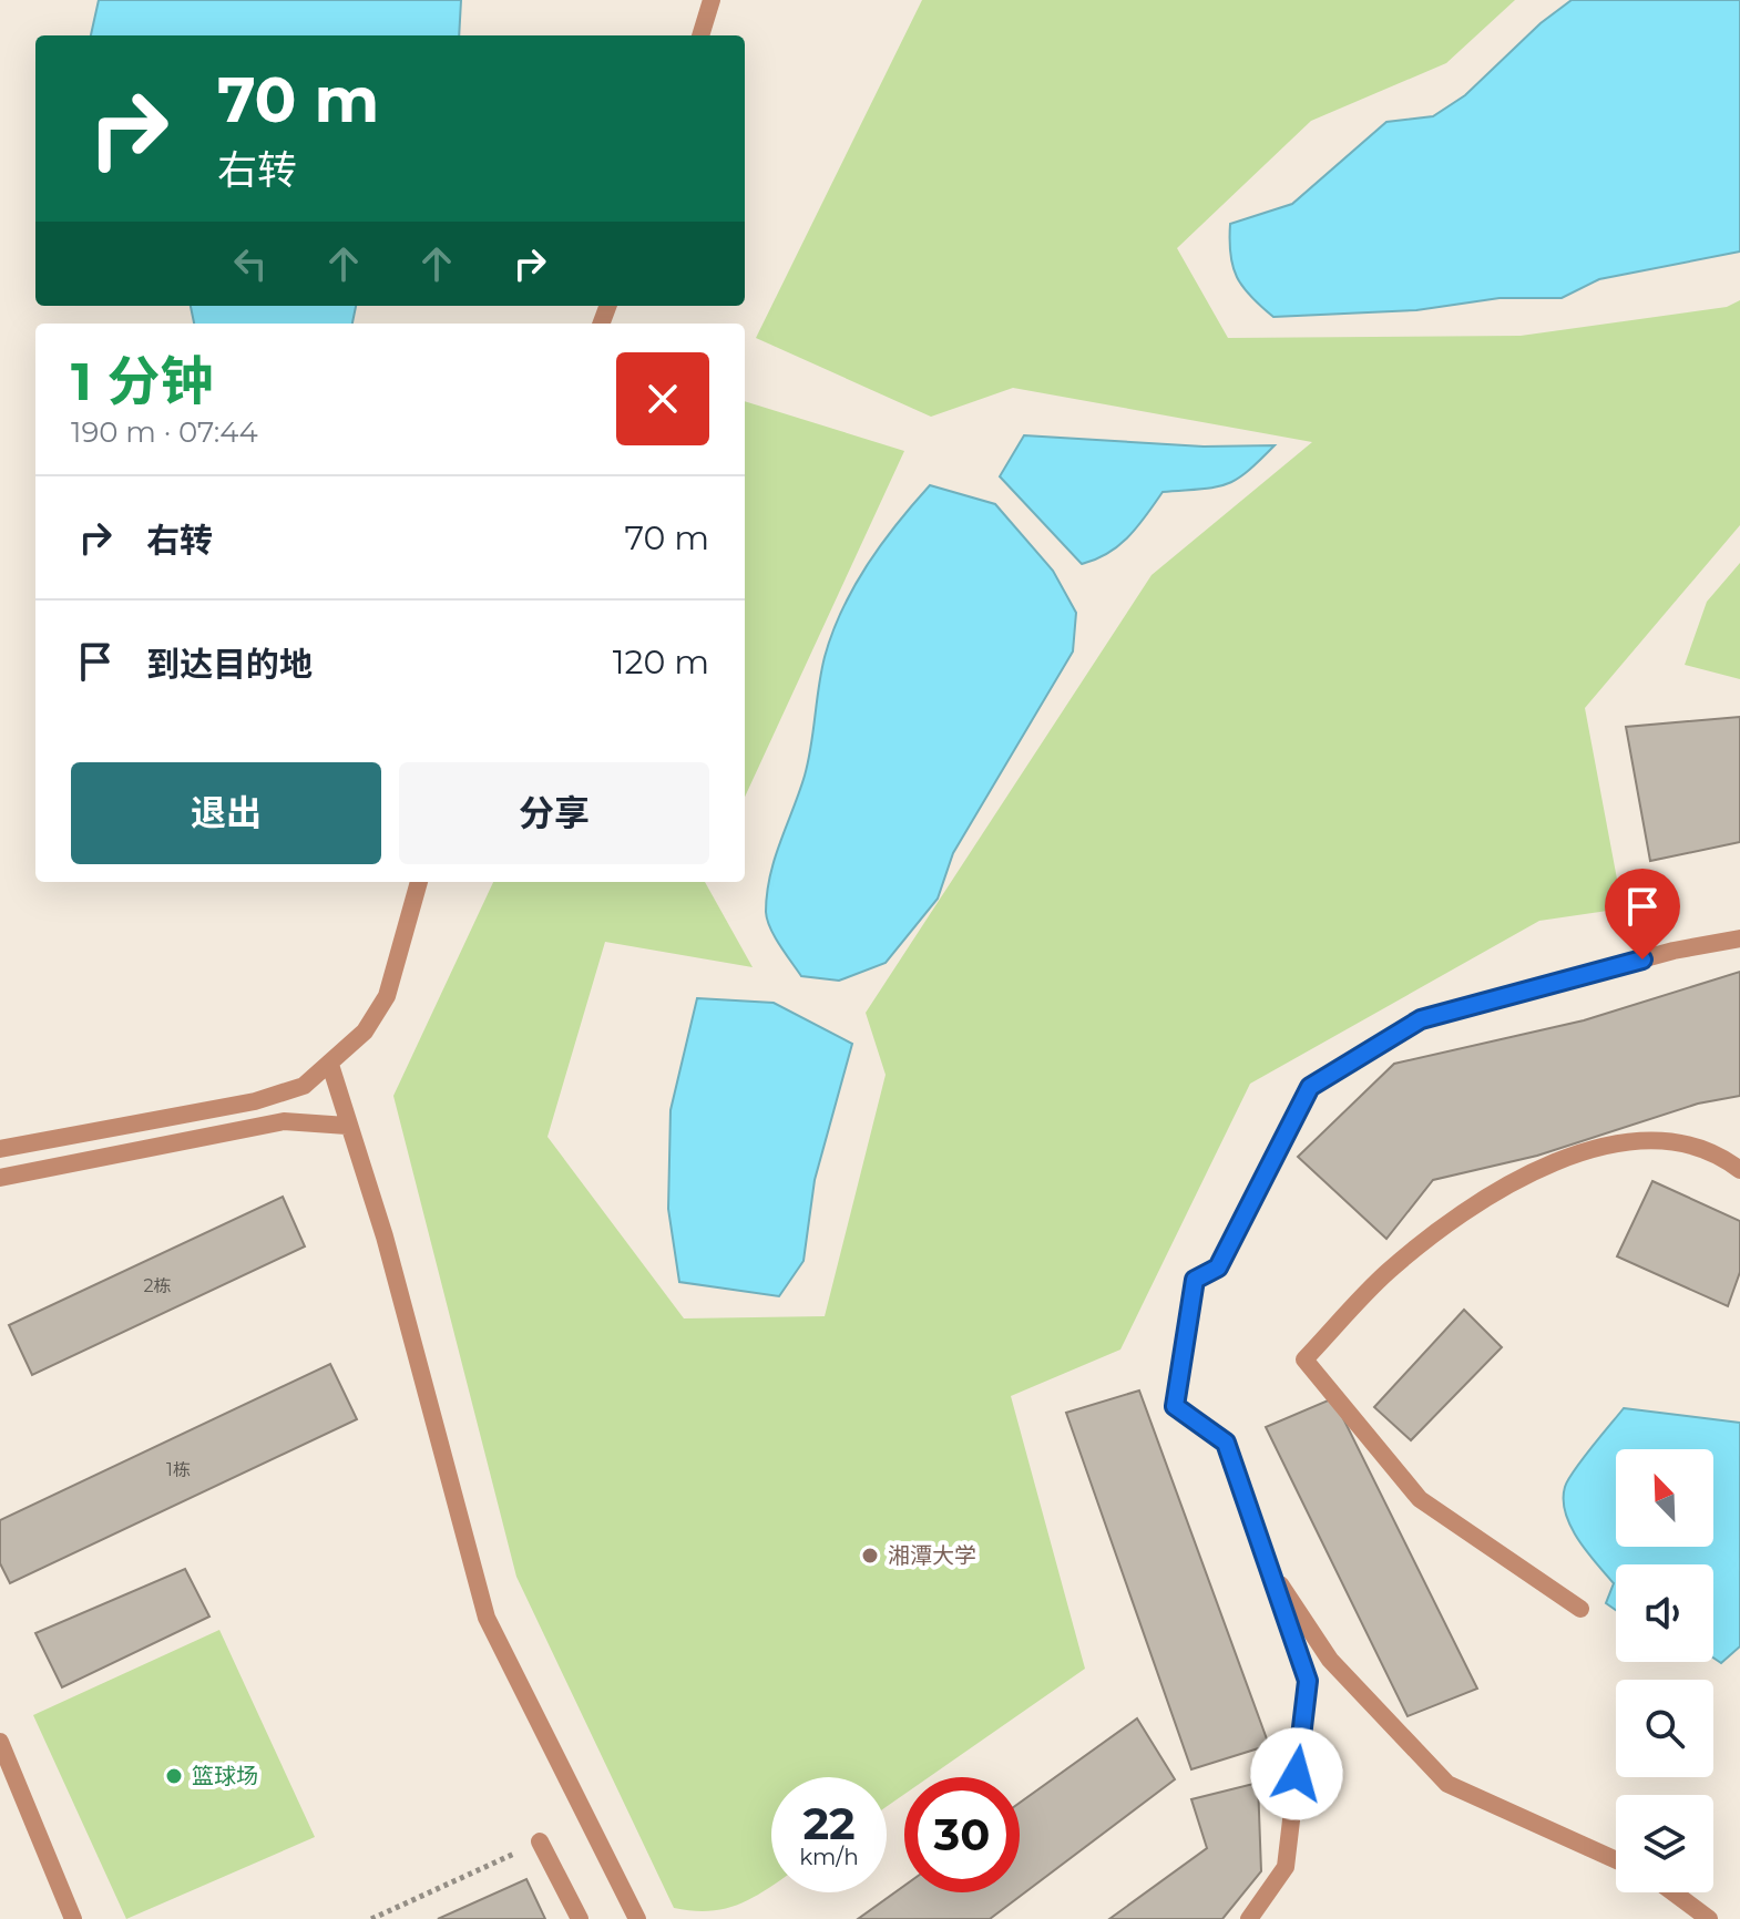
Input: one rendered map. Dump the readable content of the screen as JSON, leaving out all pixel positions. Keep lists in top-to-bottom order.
{
  "places": ["湘潭大学", "篮球场"],
  "house_numbers": ["2栋", "1栋"],
  "north": "top left",
  "page": {
    "turn": ["70 m", "右转"],
    "heading": ["1 分钟", "190 m · 07:44"],
    "list": [
      {
        "name": "右转",
        "value": "70 m"
      },
      {
        "name": "到达目的地",
        "value": "120 m"
      }
    ],
    "buttons": ["退出", "分享"],
    "speed": "22 km/h",
    "limit": "30"
  }
}
